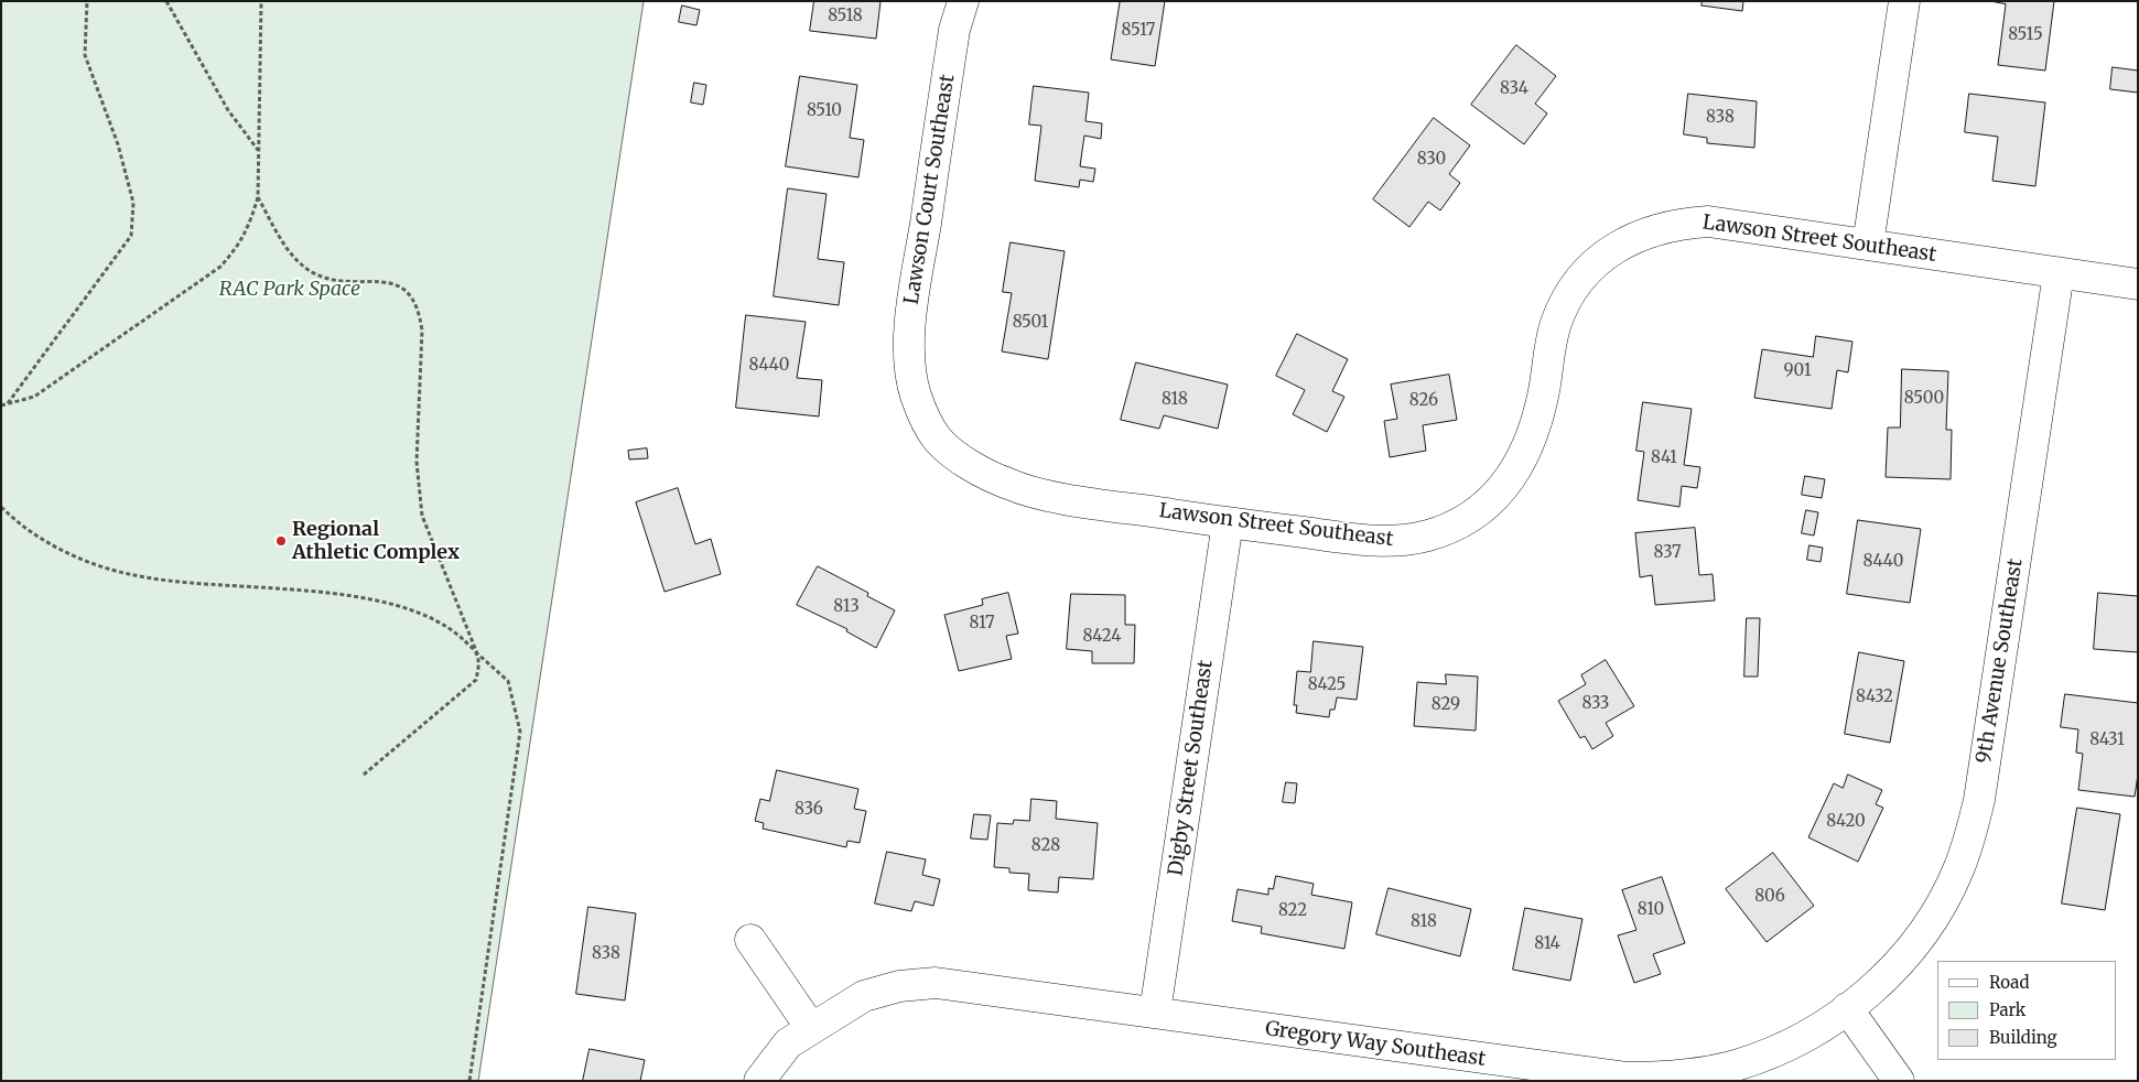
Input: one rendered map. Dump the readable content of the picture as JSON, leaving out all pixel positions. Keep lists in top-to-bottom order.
{
  "streets": {
    "street": [
      "Lawson Court Southeast",
      "Lawson Street Southeast",
      "9th Avenue Southeast",
      "Digby Street Southeast",
      "Gregory Way Southeast"
    ]
  },
  "crossings": [
    ["Lawson Court Southeast", "Lawson Street Southeast"],
    ["Lawson Street Southeast", "9th Avenue Southeast"],
    ["Lawson Street Southeast", "Digby Street Southeast"],
    ["9th Avenue Southeast", "Gregory Way Southeast"],
    ["Digby Street Southeast", "Gregory Way Southeast"]
  ],
  "parks": ["RAC Park Space"],
  "places": ["Regional Athletic Complex"],
  "house_numbers": [
    "8518",
    "8517",
    "8515",
    "834",
    "8510",
    "838",
    "830",
    "8501",
    "8440",
    "901",
    "8500",
    "818",
    "826",
    "841",
    "837",
    "8440",
    "813",
    "817",
    "8424",
    "8425",
    "8432",
    "833",
    "829",
    "8431",
    "836",
    "8420",
    "828",
    "806",
    "810",
    "822",
    "818",
    "814",
    "838"
  ],
  "legend": ["Road", "Park", "Building"]
}
